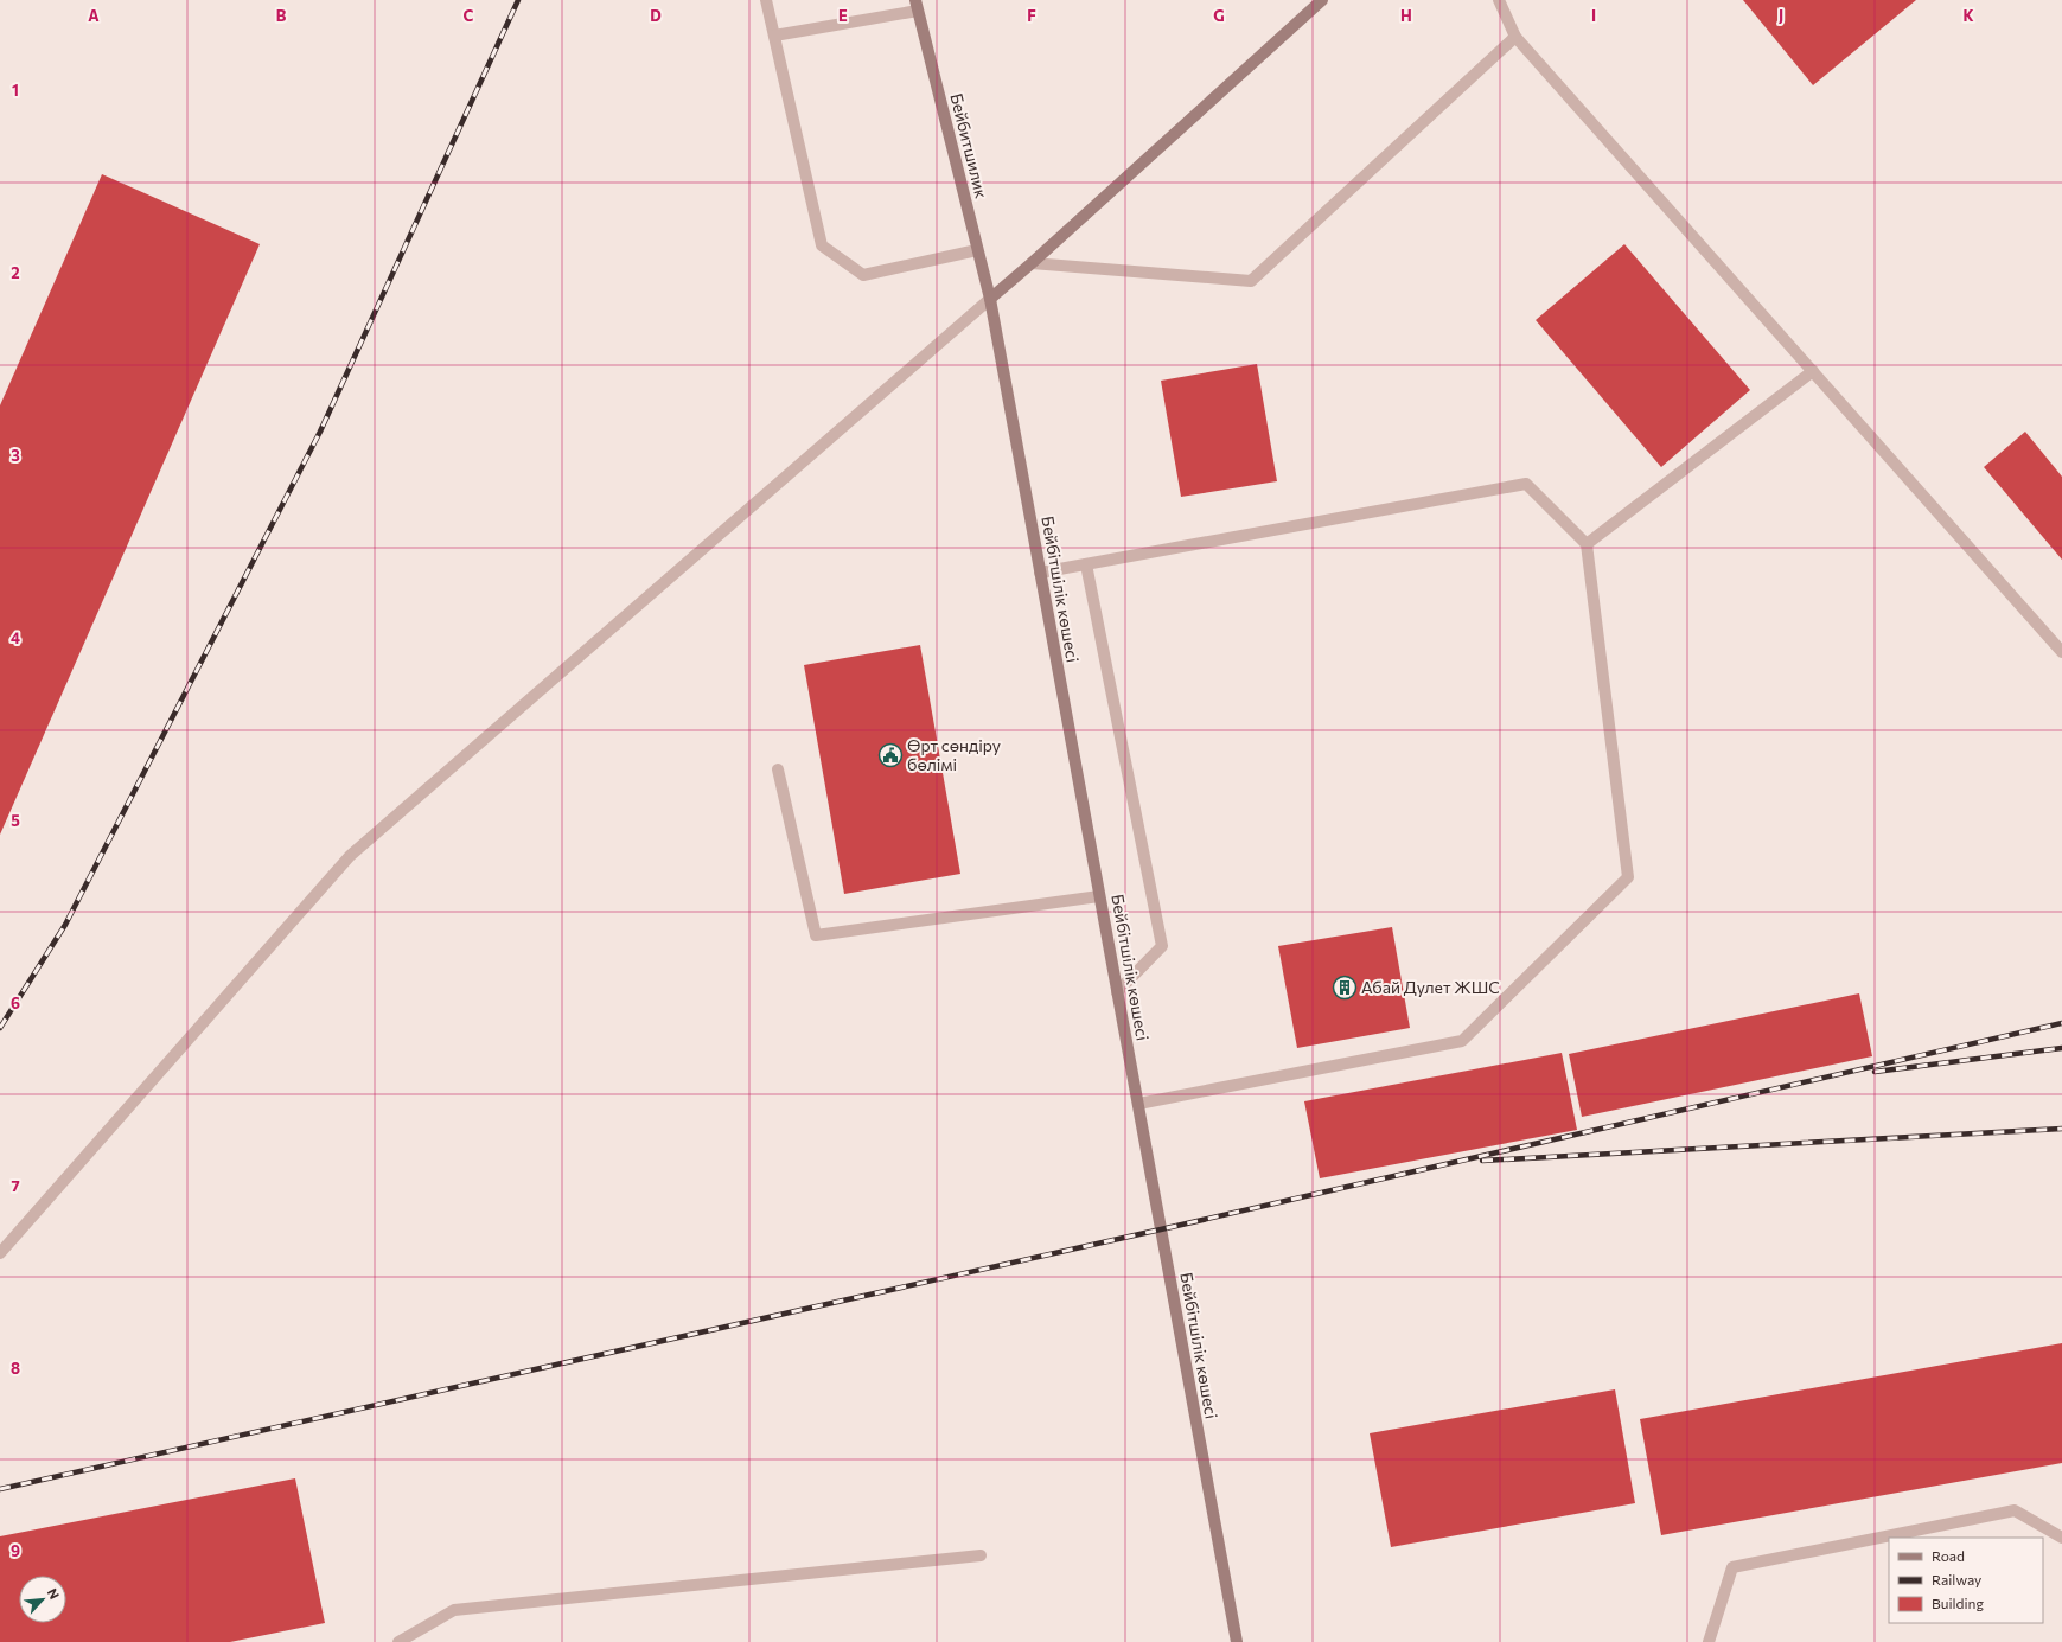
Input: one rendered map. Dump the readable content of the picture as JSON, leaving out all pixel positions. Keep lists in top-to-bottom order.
{
  "streets": {
    "street": ["Бейбитшилик", "Бейбітшілік көшесі"]
  },
  "crossings": [
    ["Бейбитшилик", "Бейбітшілік көшесі"]
  ],
  "places": {
    "public building": ["Өрт сөндіру бөлімі"],
    "building": ["Абай Дулет ЖШС"]
  },
  "legend": ["Road", "Railway", "Building"],
  "north": "top right",
  "grid": {
    "columns": [
      "A",
      "B",
      "C",
      "D",
      "E",
      "F",
      "G",
      "H",
      "I",
      "J",
      "K"
    ],
    "rows": [
      "1",
      "2",
      "3",
      "4",
      "5",
      "6",
      "7",
      "8",
      "9"
    ]
  }
}
